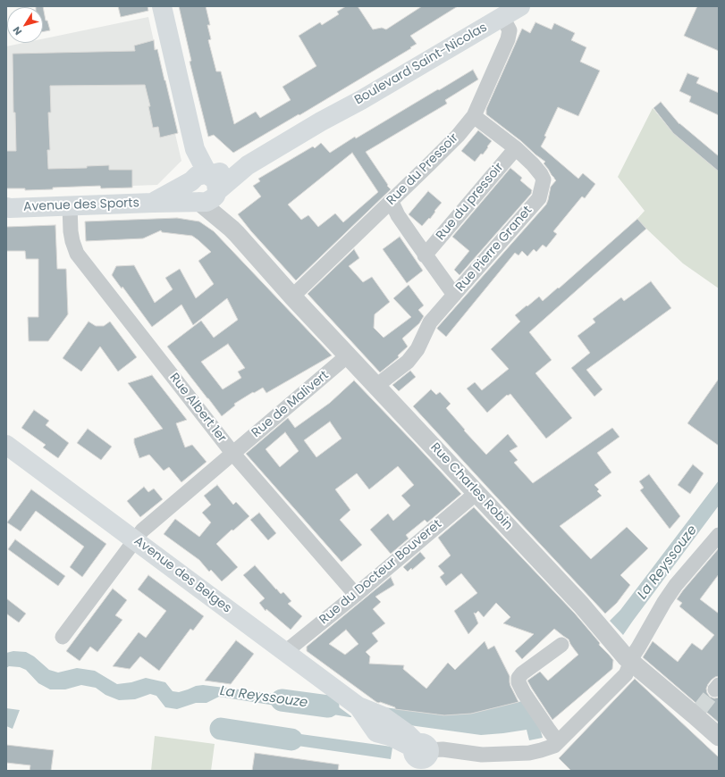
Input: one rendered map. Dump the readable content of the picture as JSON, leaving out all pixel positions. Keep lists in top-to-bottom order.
{
  "streets": {
    "main road": ["Boulevard Saint-Nicolas", "Avenue des Sports", "Avenue des Belges"],
    "street": [
      "Rue du Pressoir",
      "Rue du pressoir",
      "Rue Pierre Granet",
      "Rue de Malivert",
      "Rue Albert 1er",
      "Rue Charles Robin",
      "Rue du Docteur Bouveret"
    ]
  },
  "crossings": [
    ["Boulevard Saint-Nicolas", "Rue du Pressoir"],
    ["Boulevard Saint-Nicolas", "Avenue des Sports"],
    ["Rue du Pressoir", "Rue Pierre Granet"],
    ["Rue du Pressoir", "Rue Charles Robin"],
    ["Rue du pressoir", "Rue Pierre Granet"],
    ["Avenue des Sports", "Rue Albert 1er"],
    ["Rue Pierre Granet", "Rue Charles Robin"],
    ["Rue de Malivert", "Rue Albert 1er"],
    ["Rue de Malivert", "Rue Charles Robin"],
    ["Rue de Malivert", "Avenue des Belges"],
    ["Rue Albert 1er", "Rue du Docteur Bouveret"],
    ["Rue Charles Robin", "Rue du Docteur Bouveret"],
    ["Rue du Docteur Bouveret", "Avenue des Belges"]
  ],
  "water": ["La Reyssouze"],
  "north": "bottom left"
}
